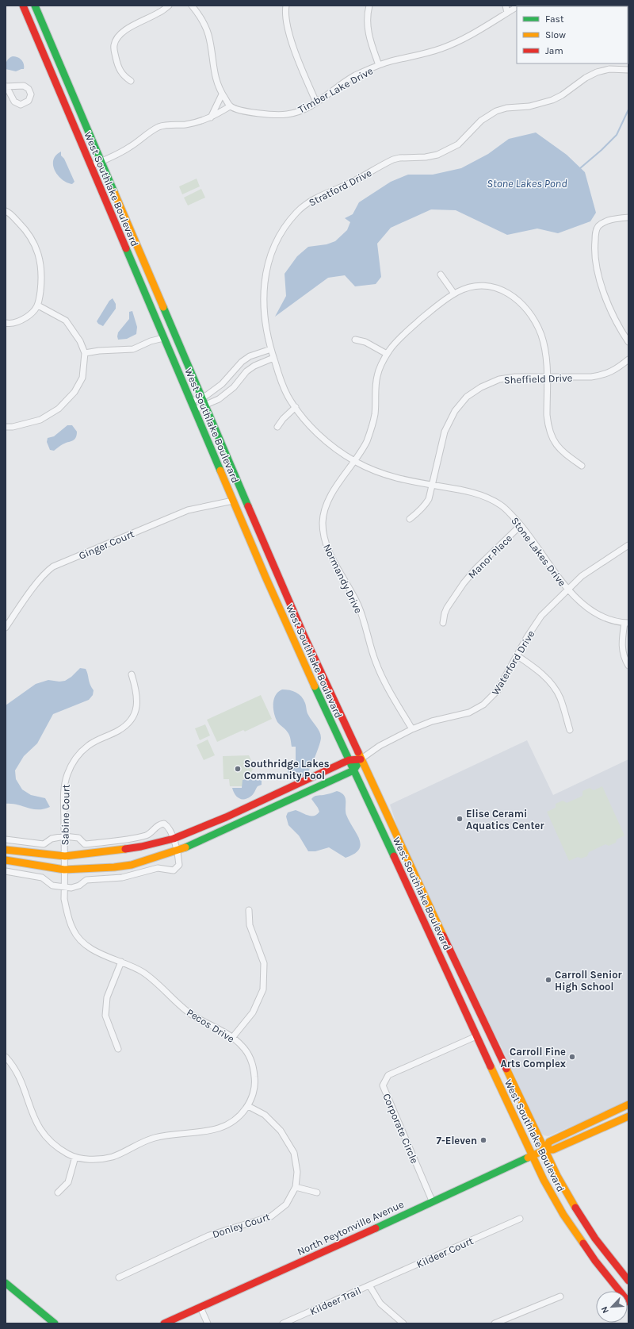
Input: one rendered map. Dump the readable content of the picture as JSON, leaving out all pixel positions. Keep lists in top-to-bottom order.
{
  "streets": {
    "main road": ["West Southlake Boulevard", "North Peytonville Avenue"],
    "street": [
      "Timber Lake Drive",
      "Stratford Drive",
      "Sheffield Drive",
      "Ginger Court",
      "Stone Lakes Drive",
      "Manor Place",
      "Normandy Drive",
      "Waterford Drive",
      "Sabine Court",
      "Pecos Drive",
      "Corporate Circle",
      "Donley Court",
      "Kildeer Court",
      "Kildeer Trail"
    ]
  },
  "crossings": [
    ["Stratford Drive", "Stone Lakes Drive"],
    ["Stratford Drive", "Normandy Drive"],
    ["West Southlake Boulevard", "Ginger Court"],
    ["West Southlake Boulevard", "Waterford Drive"],
    ["West Southlake Boulevard", "Corporate Circle"],
    ["West Southlake Boulevard", "North Peytonville Avenue"],
    ["Sheffield Drive", "Stone Lakes Drive"],
    ["Sheffield Drive", "Normandy Drive"],
    ["Stone Lakes Drive", "Manor Place"],
    ["Stone Lakes Drive", "Normandy Drive"],
    ["Stone Lakes Drive", "Waterford Drive"],
    ["Normandy Drive", "Waterford Drive"],
    ["Sabine Court", "Pecos Drive"],
    ["Pecos Drive", "Donley Court"],
    ["Corporate Circle", "North Peytonville Avenue"],
    ["Kildeer Court", "Kildeer Trail"]
  ],
  "water": ["Stone Lakes Pond"],
  "places": [
    "Southridge Lakes Community Pool",
    "Elise Cerami Aquatics Center",
    "Carroll Senior High School",
    "Carroll Fine Arts Complex",
    "7-Eleven"
  ],
  "legend": ["Fast", "Slow", "Jam"],
  "north": "bottom left"
}
